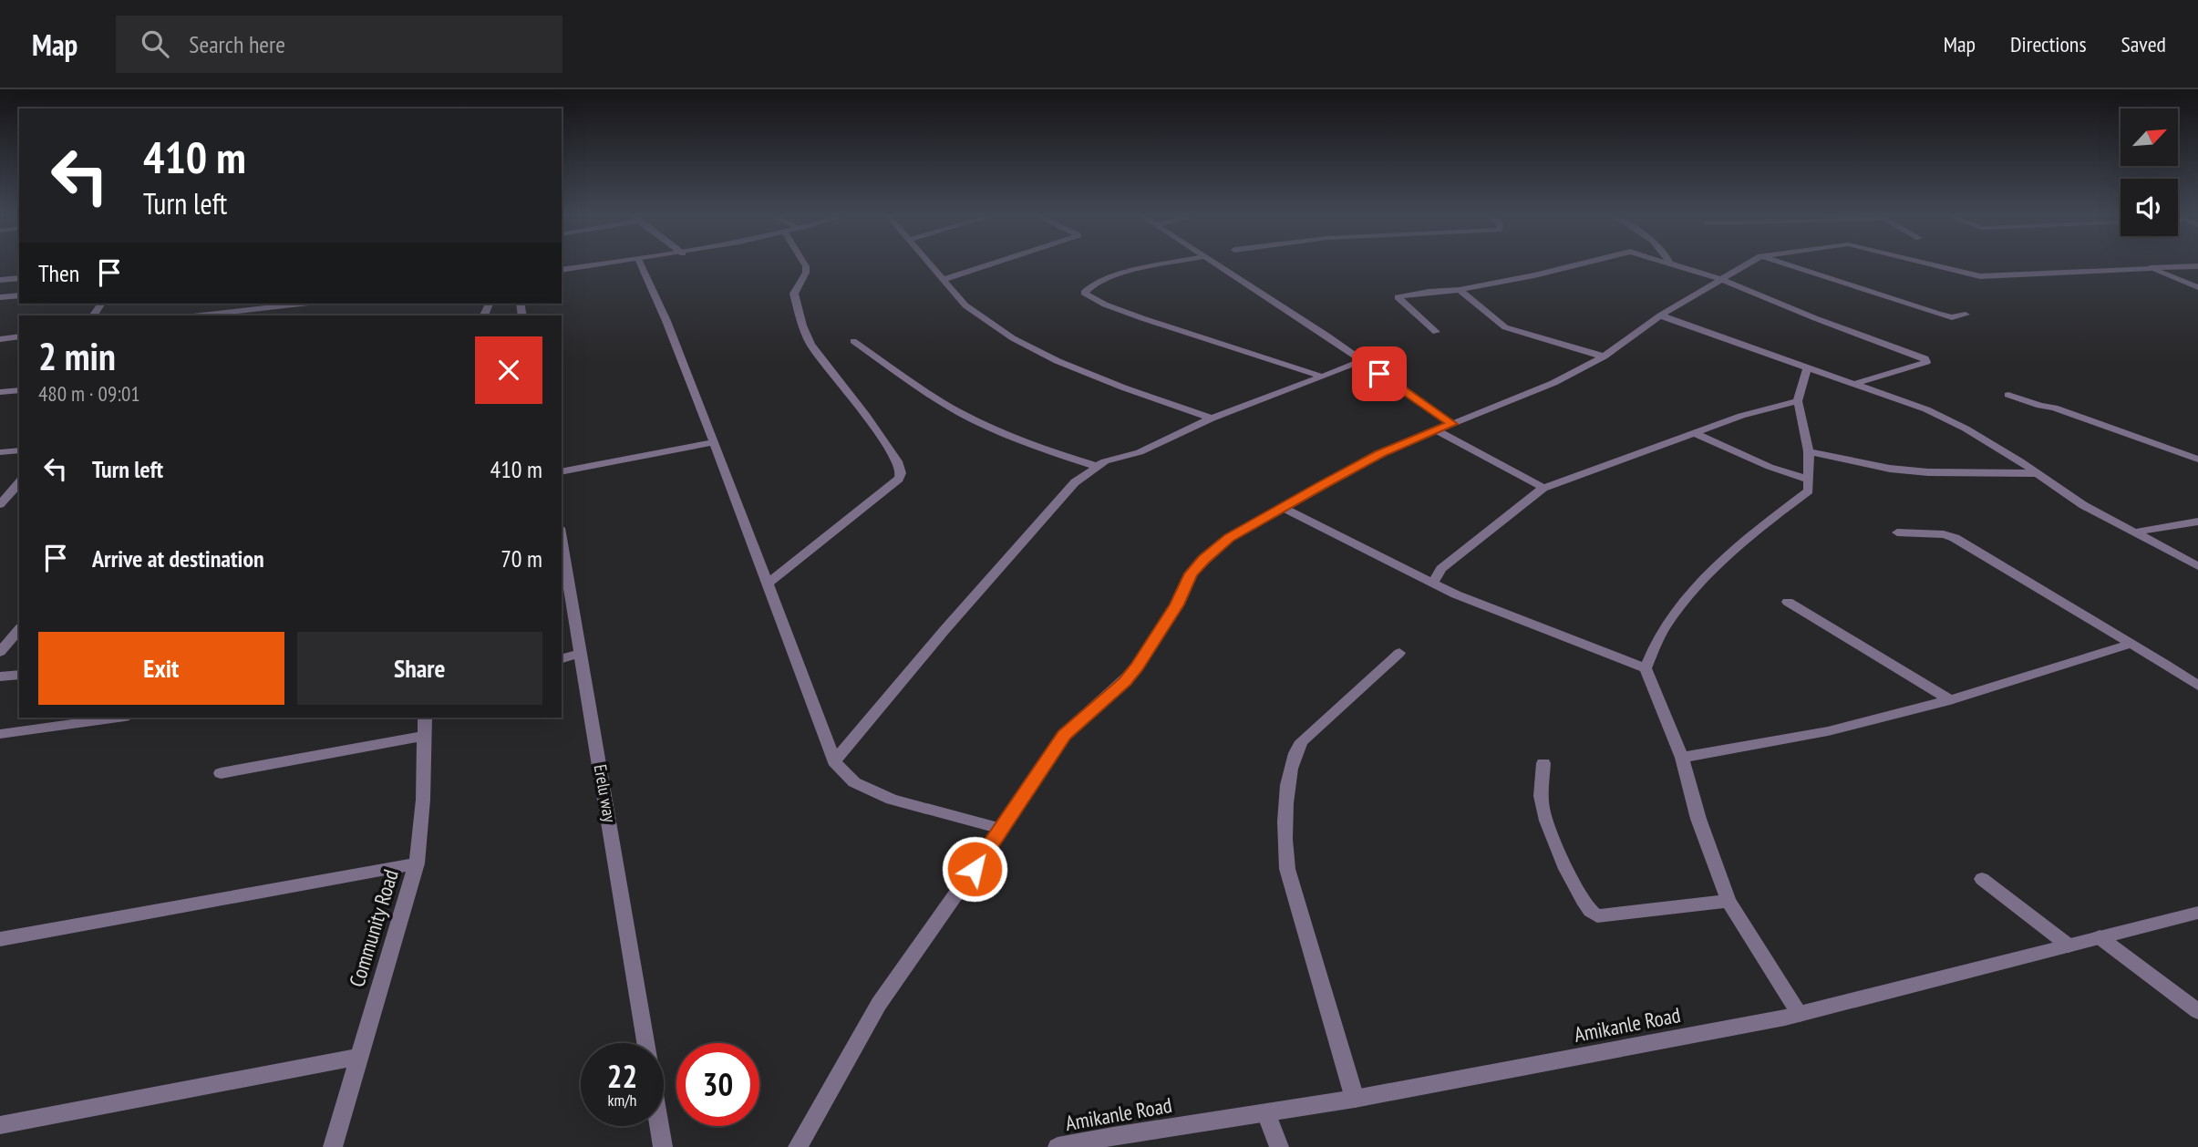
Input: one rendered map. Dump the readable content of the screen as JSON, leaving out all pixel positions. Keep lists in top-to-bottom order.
{
  "streets": {
    "street": ["Erelu way", "Community Road", "Amikanle Road"]
  },
  "north": "top right",
  "page": {
    "header": "Map",
    "search": "Search here",
    "nav": ["Map", "Directions", "Saved"],
    "turn": ["410 m", "Turn left"],
    "then": "Then",
    "heading": ["2 min", "480 m · 09:01"],
    "list": [
      {
        "name": "Turn left",
        "value": "410 m"
      },
      {
        "name": "Arrive at destination",
        "value": "70 m"
      }
    ],
    "buttons": ["Exit", "Share"],
    "speed": "22 km/h",
    "limit": "30"
  }
}
